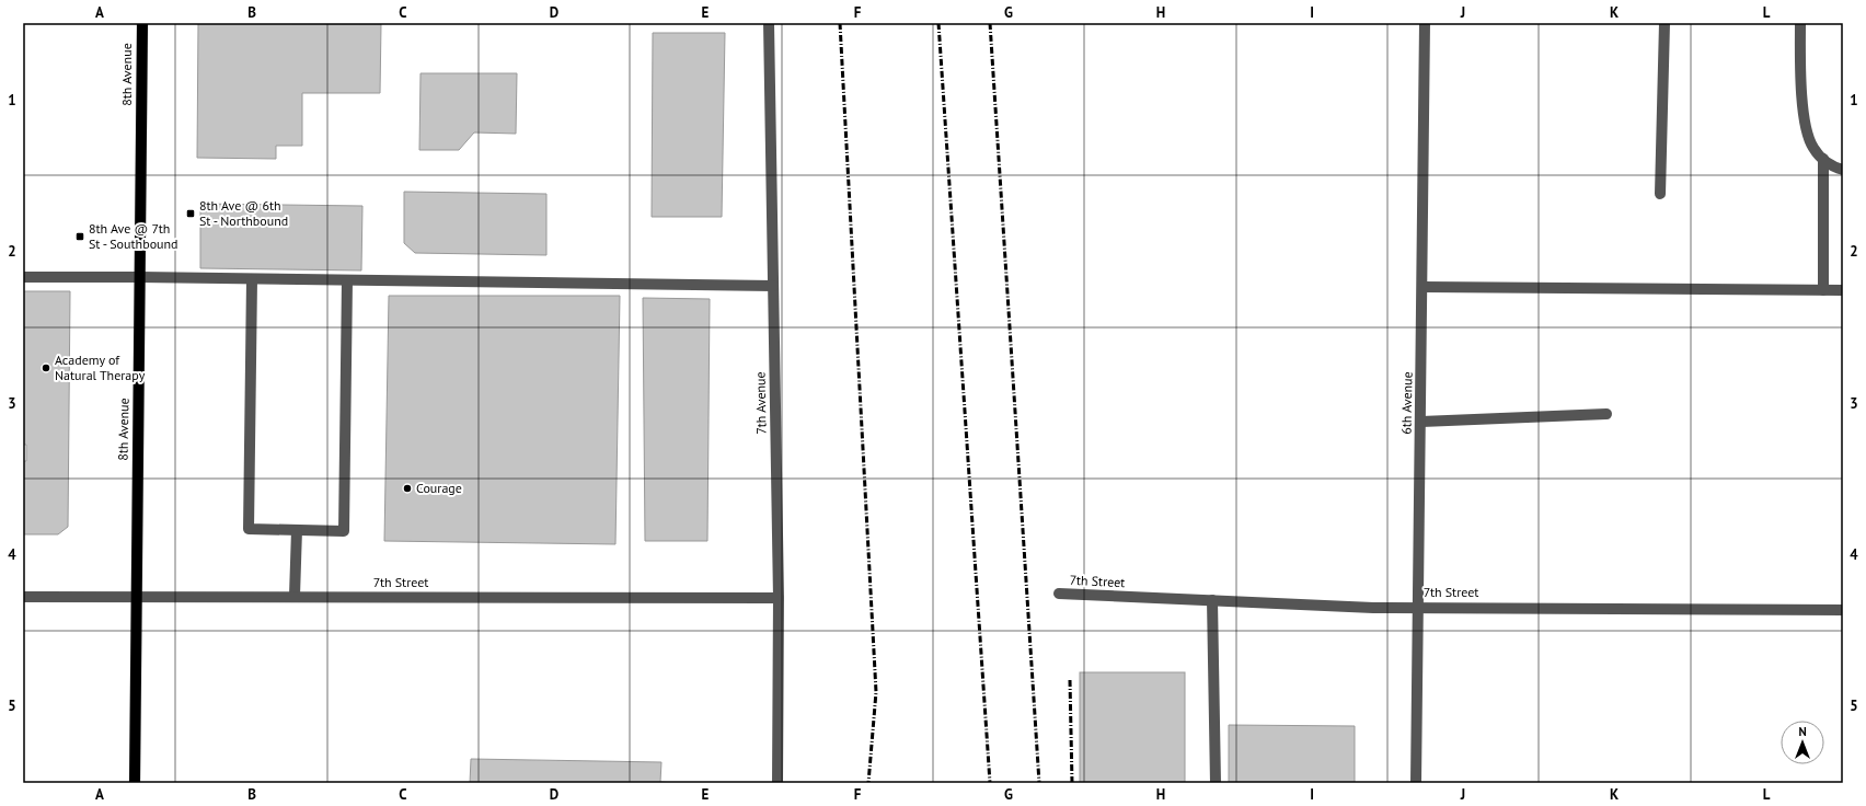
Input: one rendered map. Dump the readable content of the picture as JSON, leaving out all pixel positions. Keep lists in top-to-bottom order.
{
  "streets": {
    "main road": ["8th Avenue"],
    "street": ["7th Avenue", "6th Avenue", "7th Street"]
  },
  "crossings": [
    ["8th Avenue", "7th Street"],
    ["7th Avenue", "7th Street"],
    ["6th Avenue", "7th Street"]
  ],
  "places": {
    "transit": ["8th Ave @ 6th St - Northbound", "8th Ave @ 7th St - Southbound"],
    "other": ["Academy of Natural Therapy", "Courage"]
  },
  "north": "top",
  "grid": {
    "columns": [
      "A",
      "B",
      "C",
      "D",
      "E",
      "F",
      "G",
      "H",
      "I",
      "J",
      "K",
      "L"
    ],
    "rows": [
      "1",
      "2",
      "3",
      "4",
      "5"
    ]
  }
}
